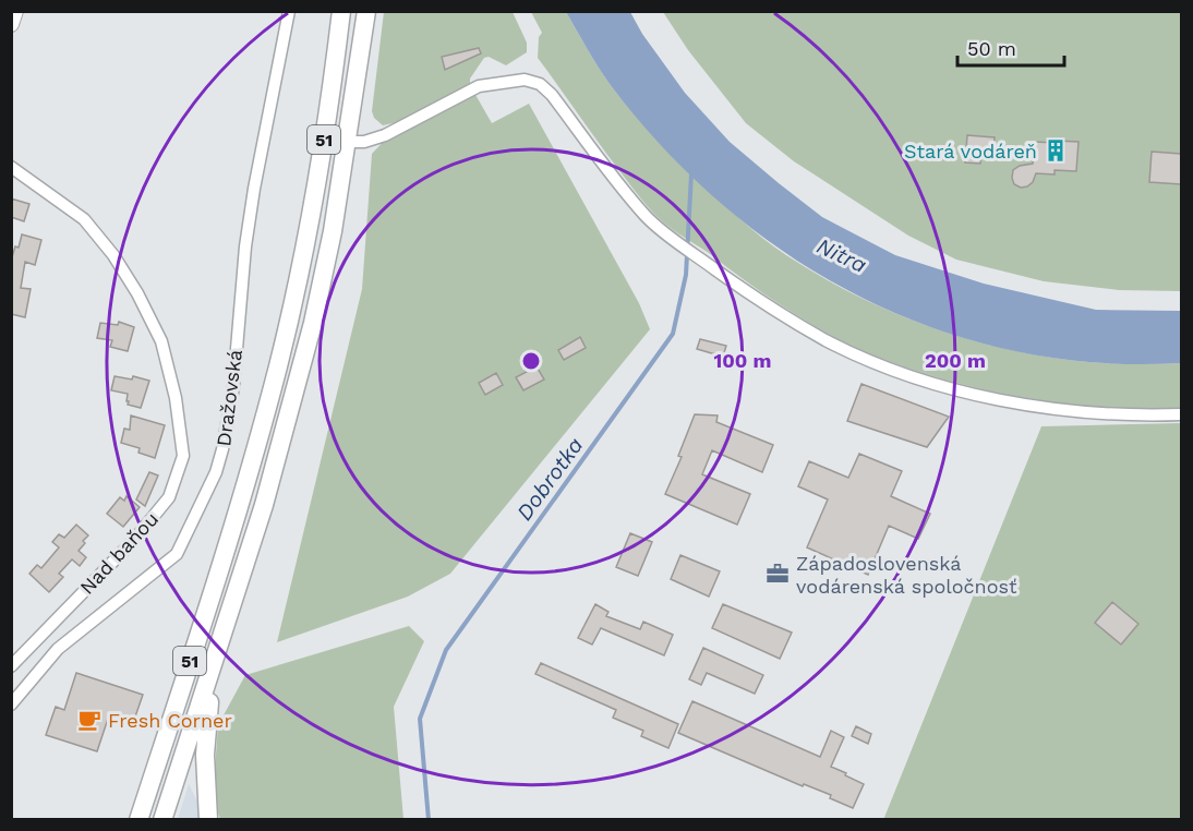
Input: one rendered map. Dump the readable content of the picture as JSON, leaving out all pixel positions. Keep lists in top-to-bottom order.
{
  "streets": {
    "main road": ["51"],
    "street": ["Dražovská", "Nad baňou"]
  },
  "water": ["Nitra", "Dobrotka"],
  "places": {
    "building": ["Stará vodáreň"],
    "office": ["Západoslovenská vodárenská spoločnosť"],
    "cafe": ["Fresh Corner"]
  },
  "scale_bar": "50 m",
  "rings": ["100 m", "200 m"]
}
